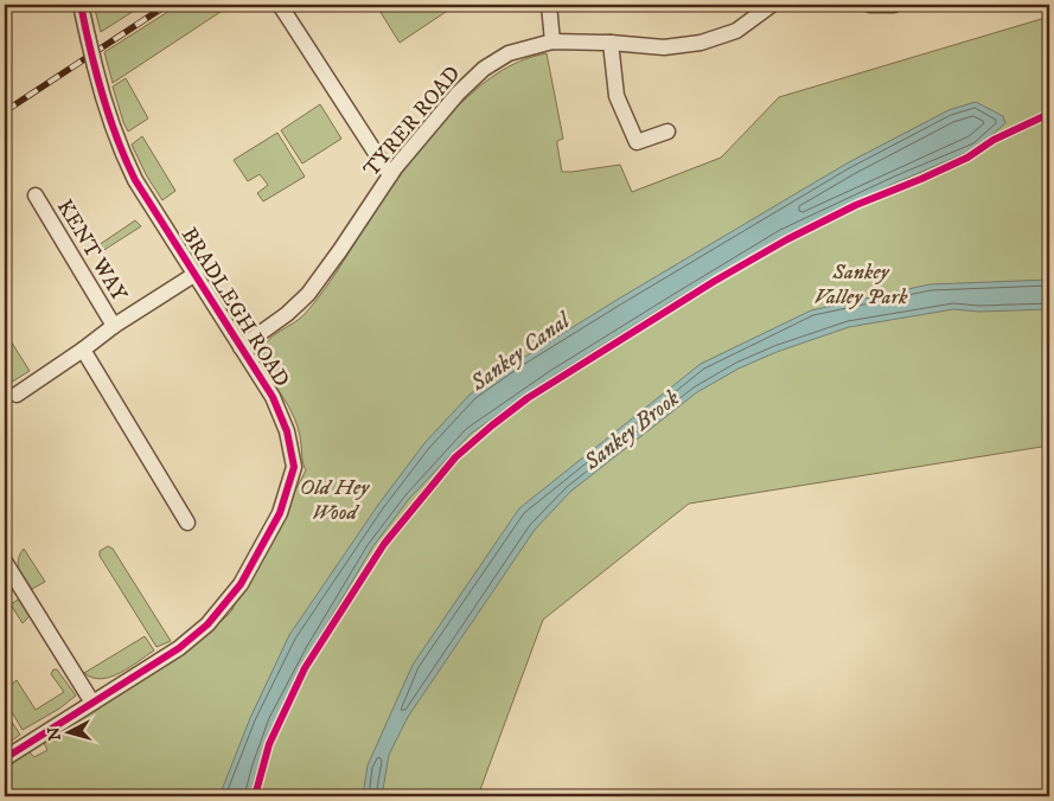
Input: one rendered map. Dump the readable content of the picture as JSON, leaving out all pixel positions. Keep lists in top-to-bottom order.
{
  "streets": {
    "street": ["TYRER ROAD", "KENT WAY", "BRADLEGH ROAD"]
  },
  "crossings": [
    ["TYRER ROAD", "BRADLEGH ROAD"]
  ],
  "water": ["Sankey Canal", "Sankey Brook"],
  "parks": ["Sankey Valley Park", "Old Hey Wood"],
  "north": "left"
}
